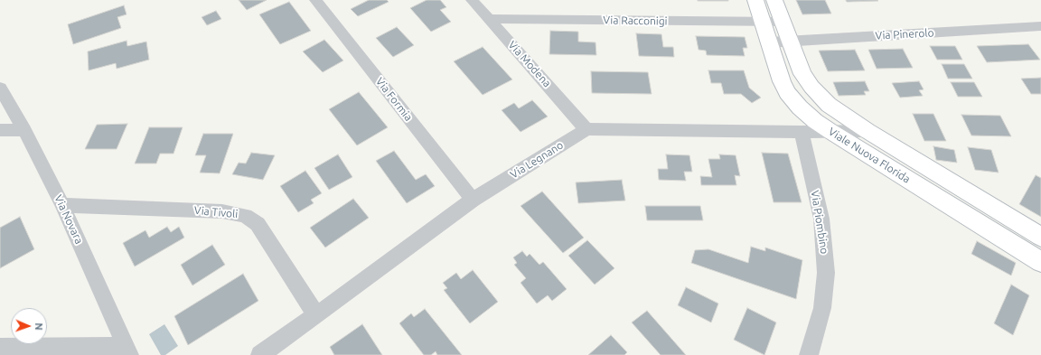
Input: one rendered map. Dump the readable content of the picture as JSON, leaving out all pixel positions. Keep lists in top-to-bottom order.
{
  "streets": {
    "street": [
      "Via Racconigi",
      "Via Pinerolo",
      "Via Modena",
      "Via Formia",
      "Viale Nuova Florida",
      "Via Legnano",
      "Via Tivoli",
      "Via Novara",
      "Via Piombino"
    ]
  },
  "crossings": [
    ["Via Racconigi", "Via Modena"],
    ["Via Racconigi", "Viale Nuova Florida"],
    ["Via Pinerolo", "Viale Nuova Florida"],
    ["Via Modena", "Via Legnano"],
    ["Via Formia", "Via Legnano"],
    ["Via Legnano", "Via Tivoli"],
    ["Via Tivoli", "Via Novara"]
  ],
  "north": "right"
}
